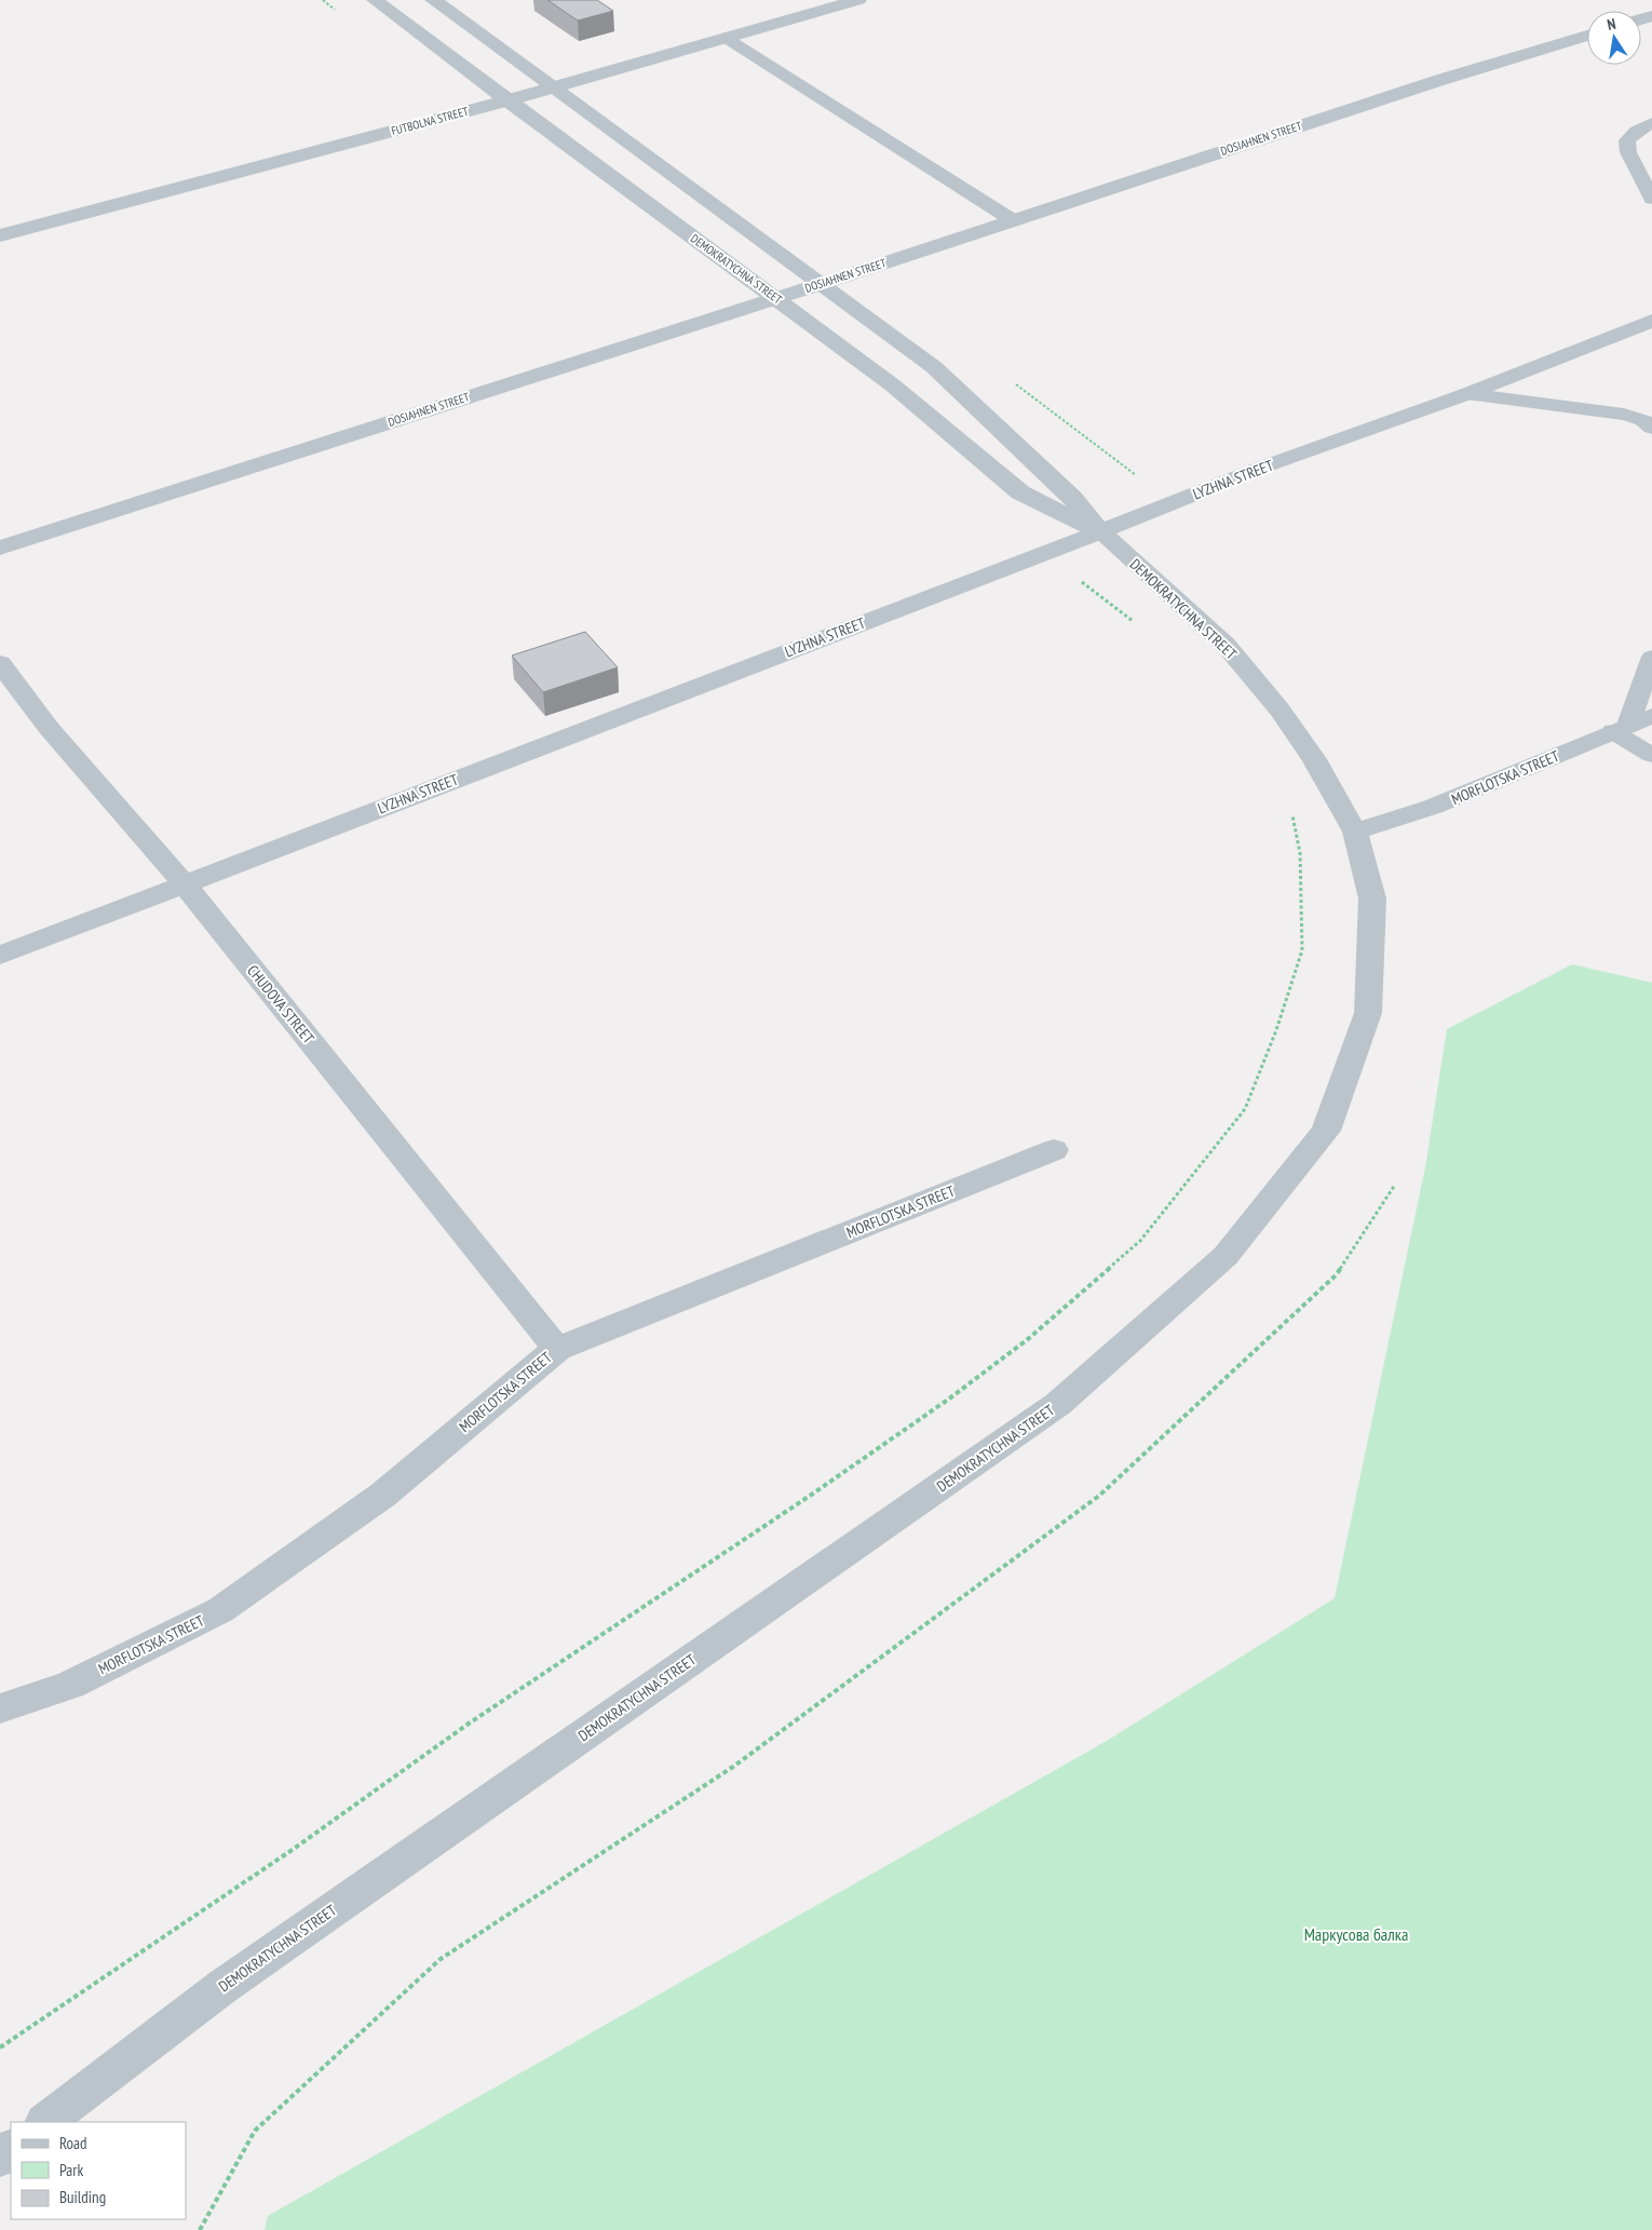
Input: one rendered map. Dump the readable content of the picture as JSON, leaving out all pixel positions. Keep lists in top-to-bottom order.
{
  "streets": {
    "street": [
      "FUTBOLNA STREET",
      "DOSIAHNEN STREET",
      "DEMOKRATYCHNA STREET",
      "LYZHNA STREET",
      "MORFLOTSKA STREET",
      "CHUDOVA STREET"
    ]
  },
  "crossings": [
    ["FUTBOLNA STREET", "DEMOKRATYCHNA STREET"],
    ["DOSIAHNEN STREET", "DEMOKRATYCHNA STREET"],
    ["DEMOKRATYCHNA STREET", "LYZHNA STREET"],
    ["DEMOKRATYCHNA STREET", "MORFLOTSKA STREET"],
    ["LYZHNA STREET", "CHUDOVA STREET"],
    ["MORFLOTSKA STREET", "CHUDOVA STREET"]
  ],
  "parks": ["Маркусова балка"],
  "legend": ["Road", "Park", "Building"],
  "north": "top"
}
